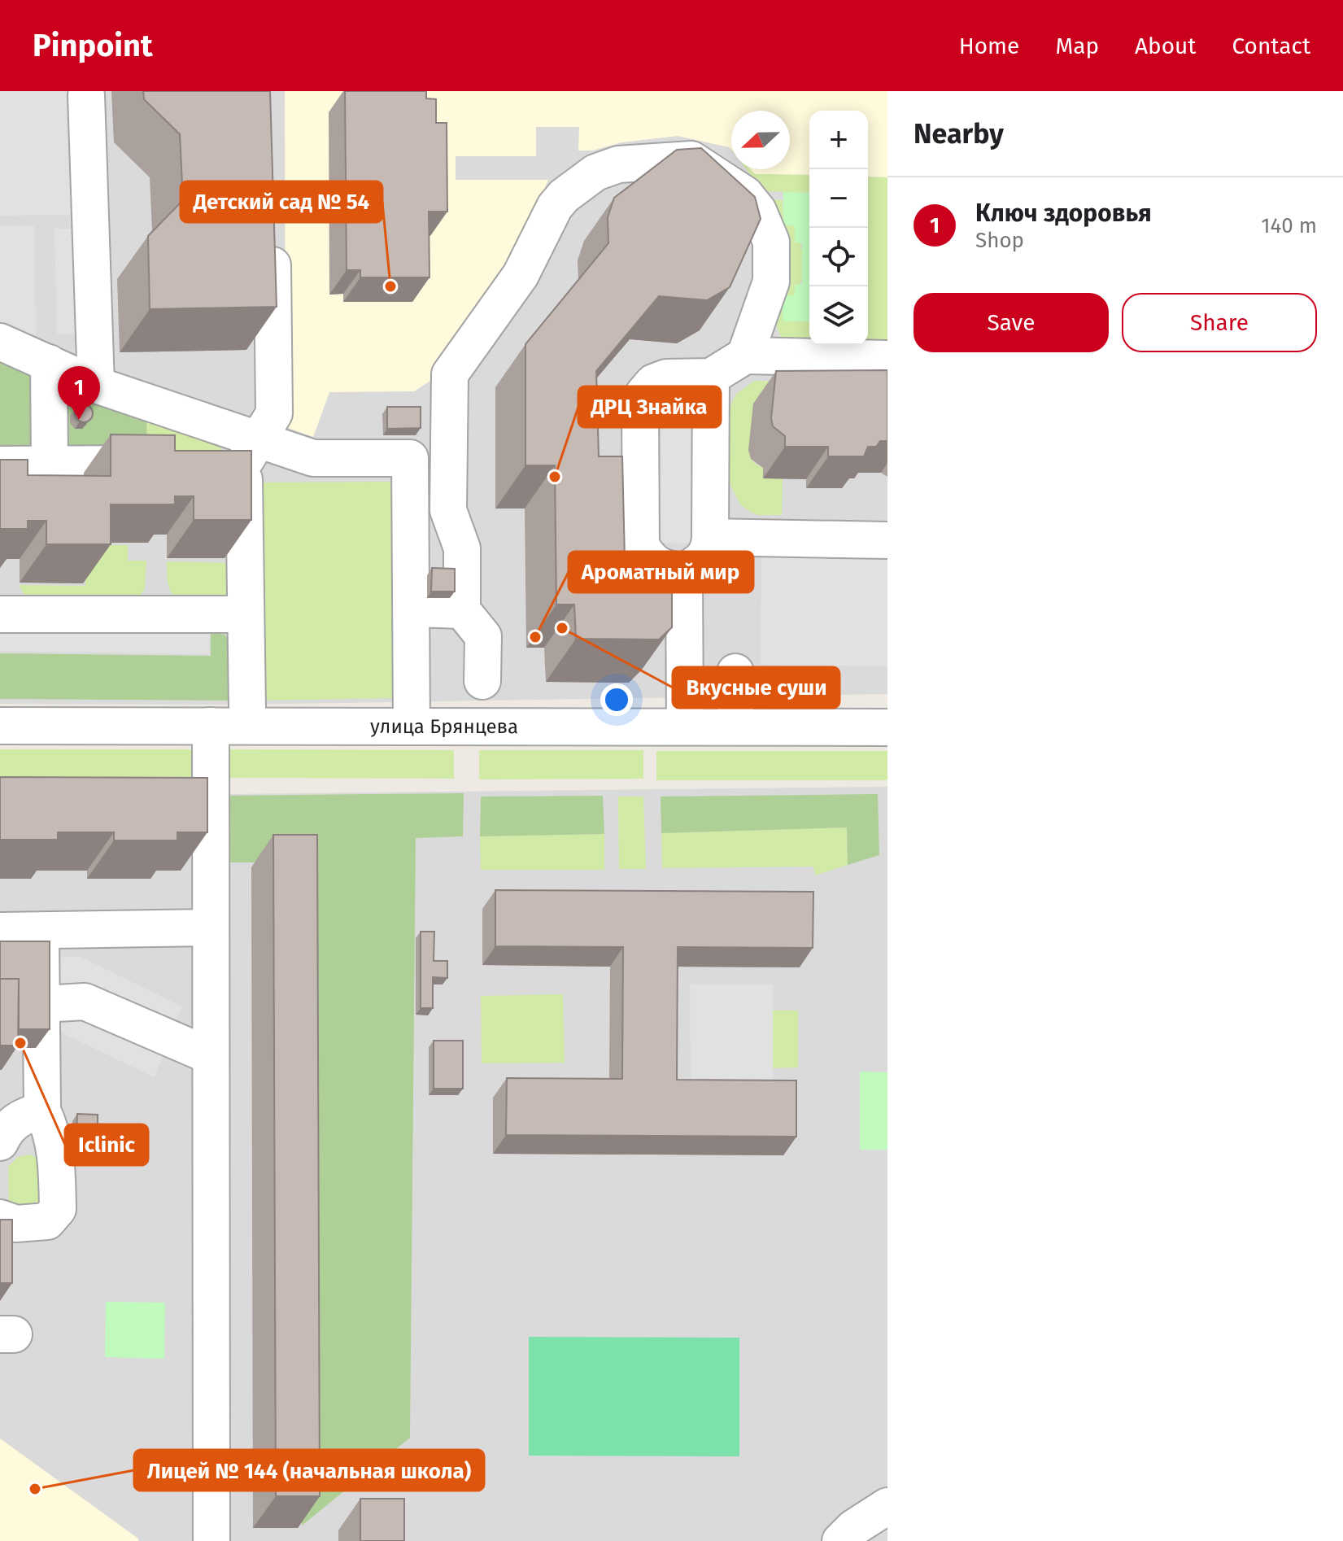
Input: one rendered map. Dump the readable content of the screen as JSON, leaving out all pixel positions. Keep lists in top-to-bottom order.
{
  "streets": {
    "street": ["улица Брянцева"]
  },
  "places": [
    "Детский сад № 54",
    "ДРЦ Знайка",
    "Вкусные суши",
    "Ароматный мир",
    "Iclinic",
    "Лицей № 144 (начальная школа)"
  ],
  "north": "left",
  "page": {
    "header": "Pinpoint",
    "nav": [
      "Home",
      "Map",
      "About",
      "Contact"
    ],
    "heading": "Nearby",
    "map_buttons": ["+", "−"],
    "list": [
      {
        "mark": "1",
        "name": "Ключ здоровья",
        "note": "Shop",
        "value": "140 m"
      }
    ],
    "buttons": ["Save", "Share"],
    "pins": "1"
  }
}
